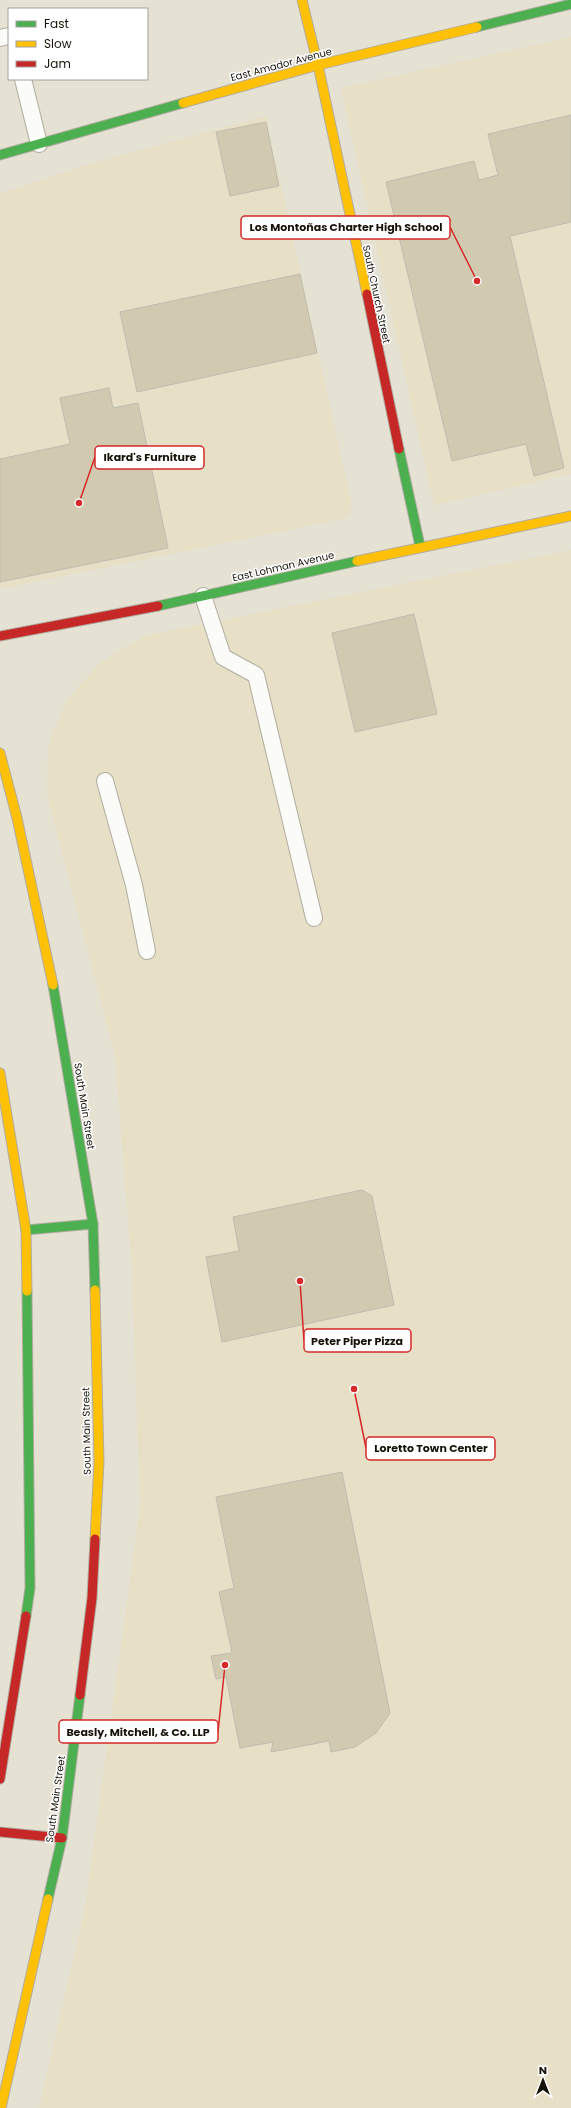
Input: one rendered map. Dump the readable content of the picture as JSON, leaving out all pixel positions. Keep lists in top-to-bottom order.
{
  "streets": {
    "main road": [
      "East Amador Avenue",
      "South Church Street",
      "East Lohman Avenue",
      "South Main Street"
    ]
  },
  "crossings": [
    ["East Amador Avenue", "South Church Street"],
    ["South Church Street", "East Lohman Avenue"]
  ],
  "places": [
    "Los Montoñas Charter High School",
    "Ikard's Furniture",
    "Peter Piper Pizza",
    "Loretto Town Center",
    "Beasly, Mitchell, & Co. LLP"
  ],
  "legend": ["Fast", "Slow", "Jam"],
  "north": "top"
}
